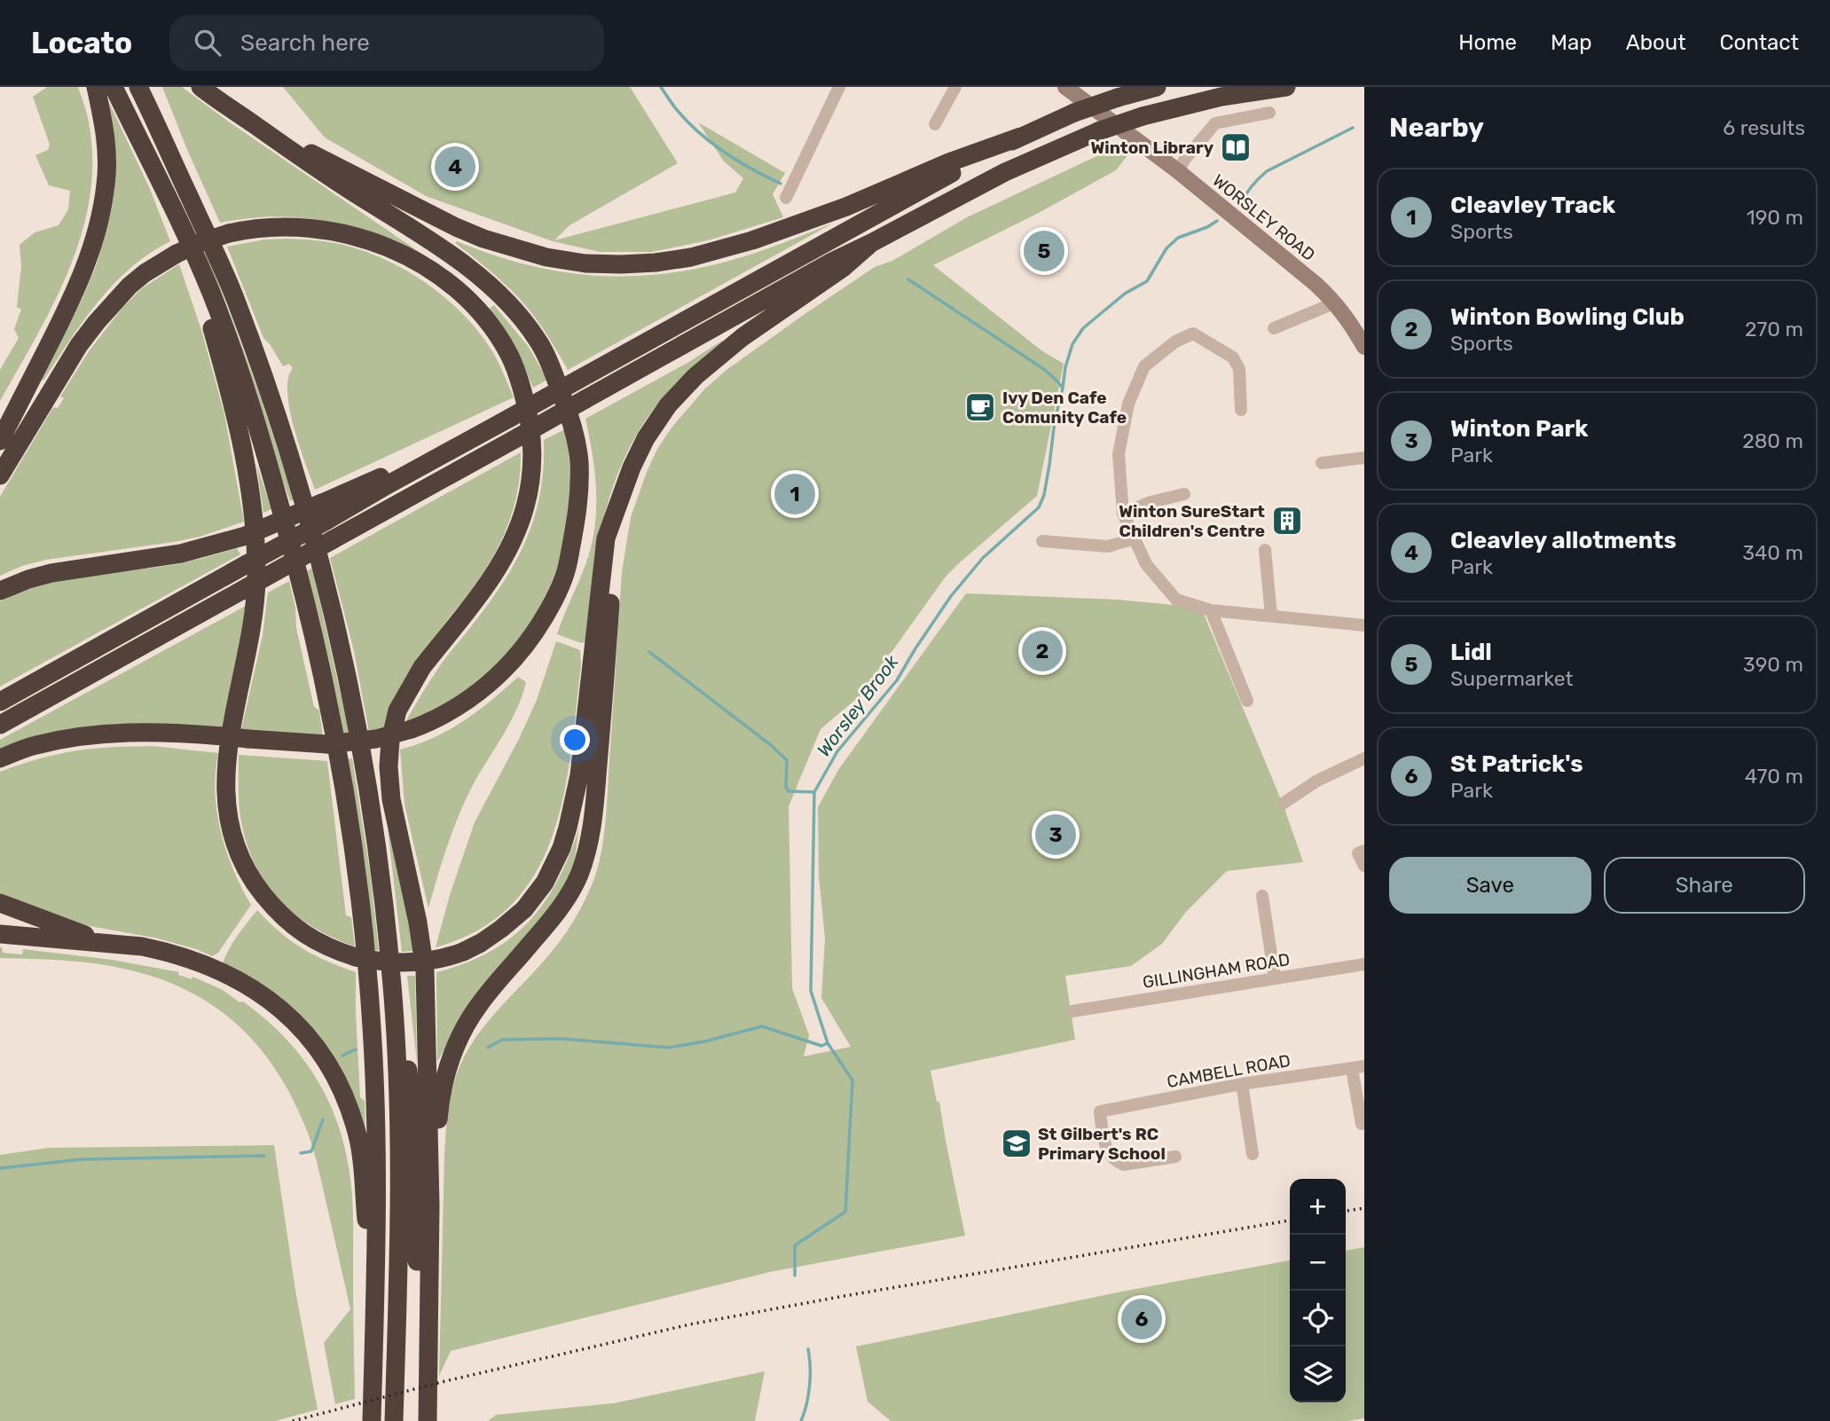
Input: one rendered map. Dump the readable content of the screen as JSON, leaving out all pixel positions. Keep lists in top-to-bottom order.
{
  "streets": {
    "main road": ["WORSLEY ROAD"],
    "street": ["GILLINGHAM ROAD", "CAMBELL ROAD"]
  },
  "water": ["Worsley Brook"],
  "places": {
    "library": ["Winton Library"],
    "cafe": ["Ivy Den Cafe Comunity Cafe"],
    "building": ["Winton SureStart Children's Centre"],
    "school or university": ["St Gilbert's RC Primary School"]
  },
  "page": {
    "header": "Locato",
    "search": "Search here",
    "nav": [
      "Home",
      "Map",
      "About",
      "Contact"
    ],
    "heading": ["Nearby", "6 results"],
    "pins": [
      "4",
      "5",
      "1",
      "2",
      "3",
      "6"
    ],
    "list": [
      {
        "mark": "1",
        "name": "Cleavley Track",
        "note": "Sports",
        "value": "190 m"
      },
      {
        "mark": "2",
        "name": "Winton Bowling Club",
        "note": "Sports",
        "value": "270 m"
      },
      {
        "mark": "3",
        "name": "Winton Park",
        "note": "Park",
        "value": "280 m"
      },
      {
        "mark": "4",
        "name": "Cleavley allotments",
        "note": "Park",
        "value": "340 m"
      },
      {
        "mark": "5",
        "name": "Lidl",
        "note": "Supermarket",
        "value": "390 m"
      },
      {
        "mark": "6",
        "name": "St Patrick's",
        "note": "Park",
        "value": "470 m"
      }
    ],
    "buttons": ["Save", "Share"],
    "map_buttons": ["+", "−"]
  }
}
